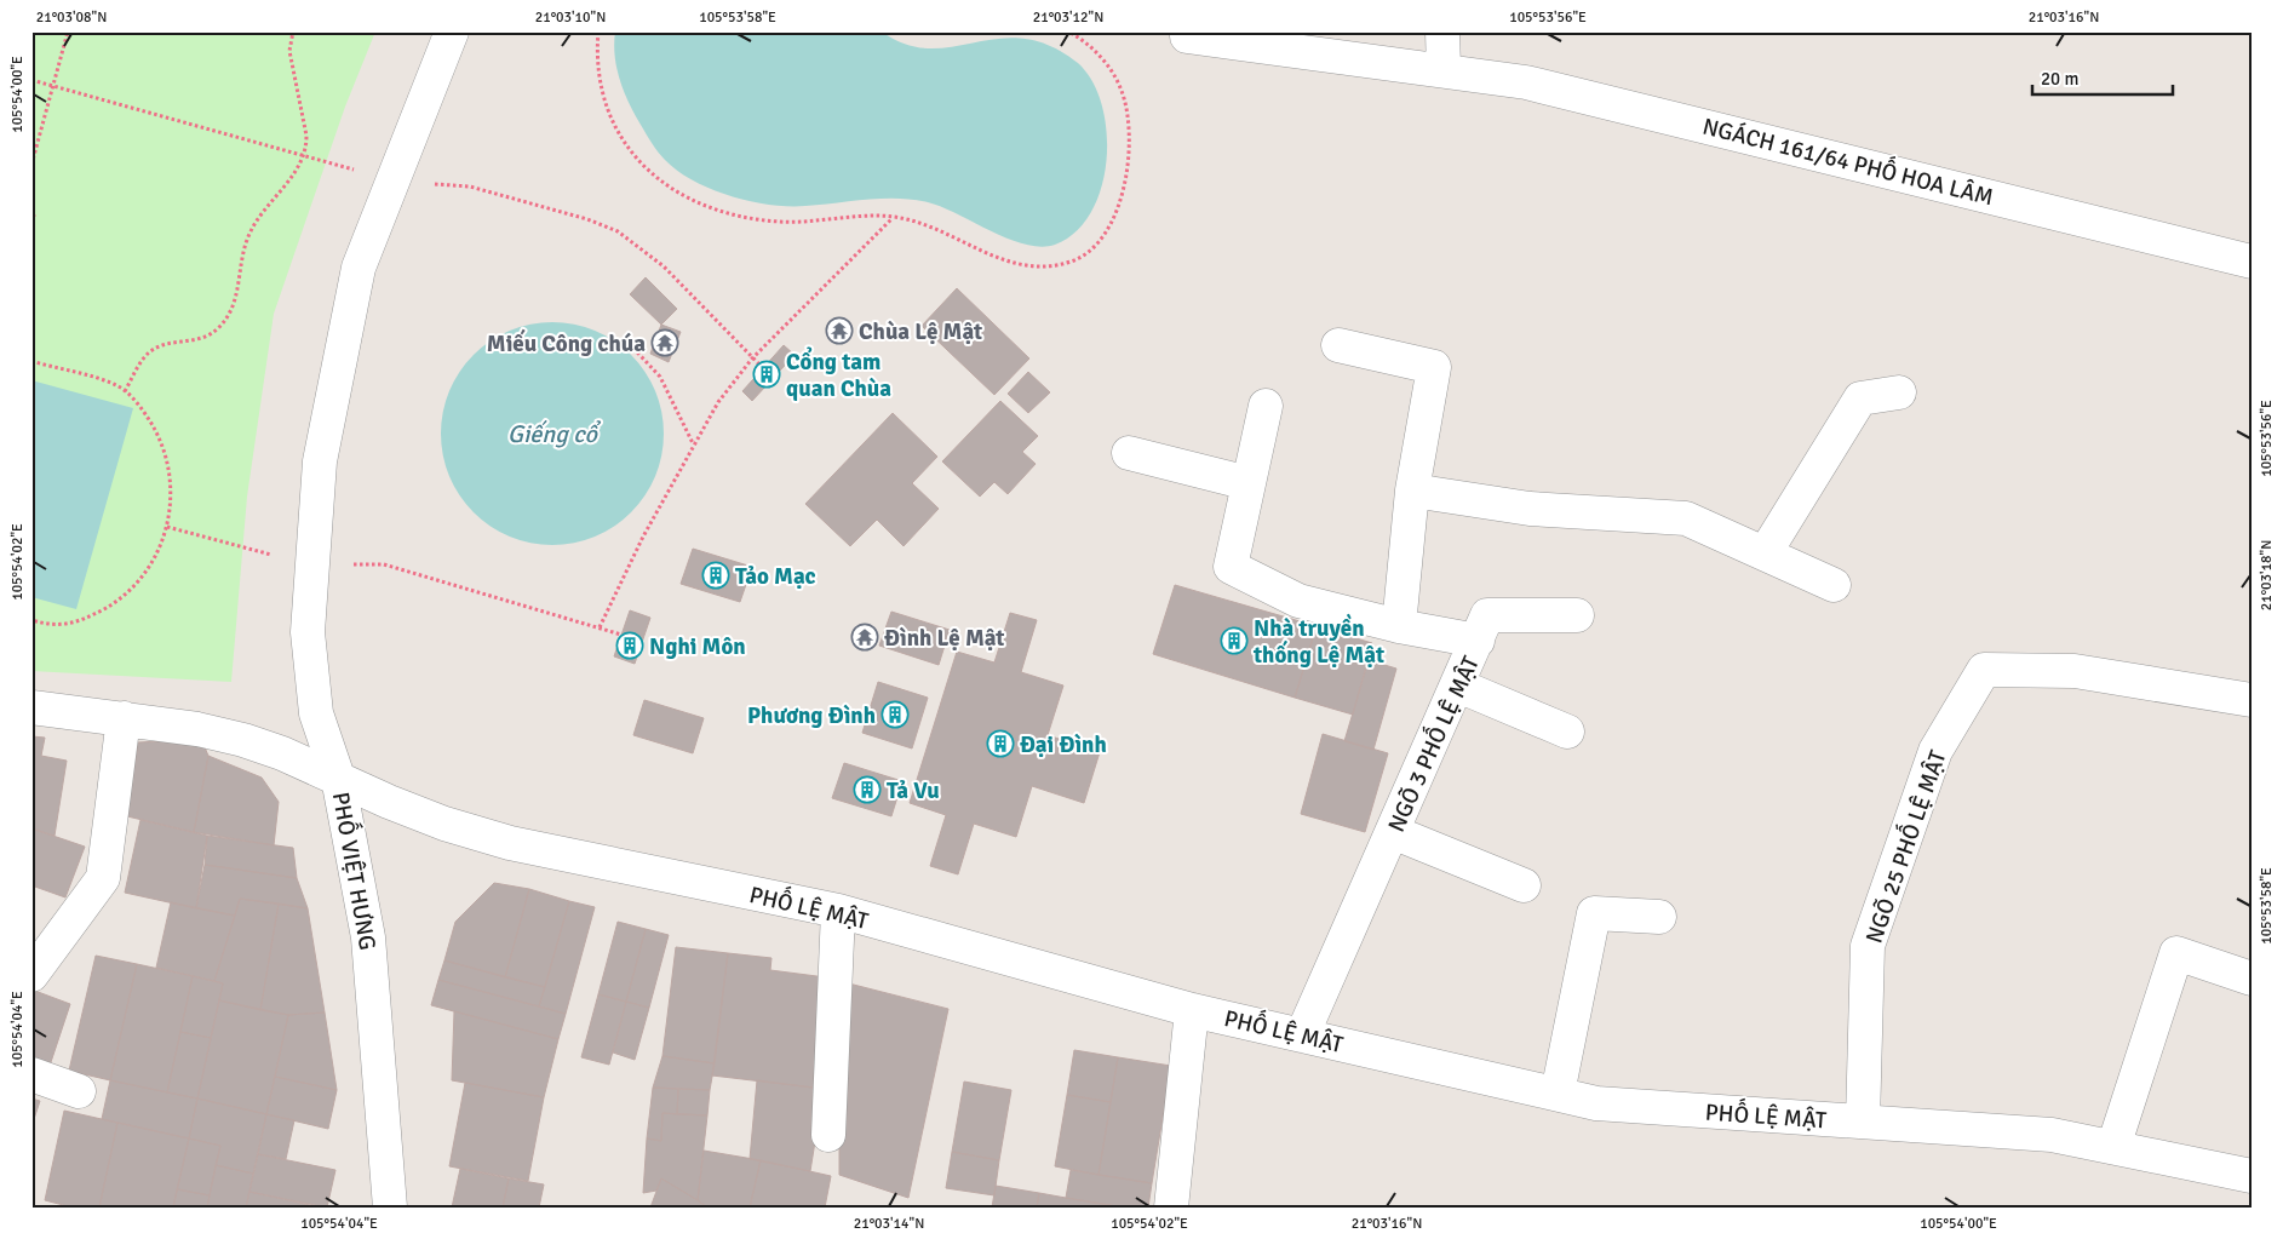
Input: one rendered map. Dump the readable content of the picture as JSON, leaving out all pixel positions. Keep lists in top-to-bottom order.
{
  "streets": {
    "street": [
      "NGÁCH 161/64 PHỐ HOA LÂM",
      "NGÕ 3 PHỐ LỆ MẬT",
      "NGÕ 25 PHỐ LỆ MẬT",
      "PHỐ VIỆT HƯNG",
      "PHỐ LỆ MẬT"
    ]
  },
  "crossings": [
    ["NGÕ 3 PHỐ LỆ MẬT", "PHỐ LỆ MẬT"],
    ["NGÕ 25 PHỐ LỆ MẬT", "PHỐ LỆ MẬT"],
    ["PHỐ VIỆT HƯNG", "PHỐ LỆ MẬT"]
  ],
  "water": ["Giếng cổ"],
  "places": {
    "temple": ["Chùa Lệ Mật", "Miếu Công chúa", "Đình Lệ Mật"],
    "building": [
      "Cổng tam quan Chùa",
      "Tảo Mạc",
      "Nhà truyền thống Lệ Mật",
      "Nghi Môn",
      "Phương Đình",
      "Đại Đình",
      "Tả Vu"
    ]
  },
  "scale_bar": "20 m",
  "coordinates": [
    "21°03'08\"N",
    "21°03'10\"N",
    "105°53'58\"E",
    "21°03'12\"N",
    "105°53'56\"E",
    "21°03'16\"N",
    "105°54'00\"E",
    "105°54'02\"E",
    "21°03'18\"N",
    "105°54'04\"E",
    "21°03'14\"N"
  ]
}
